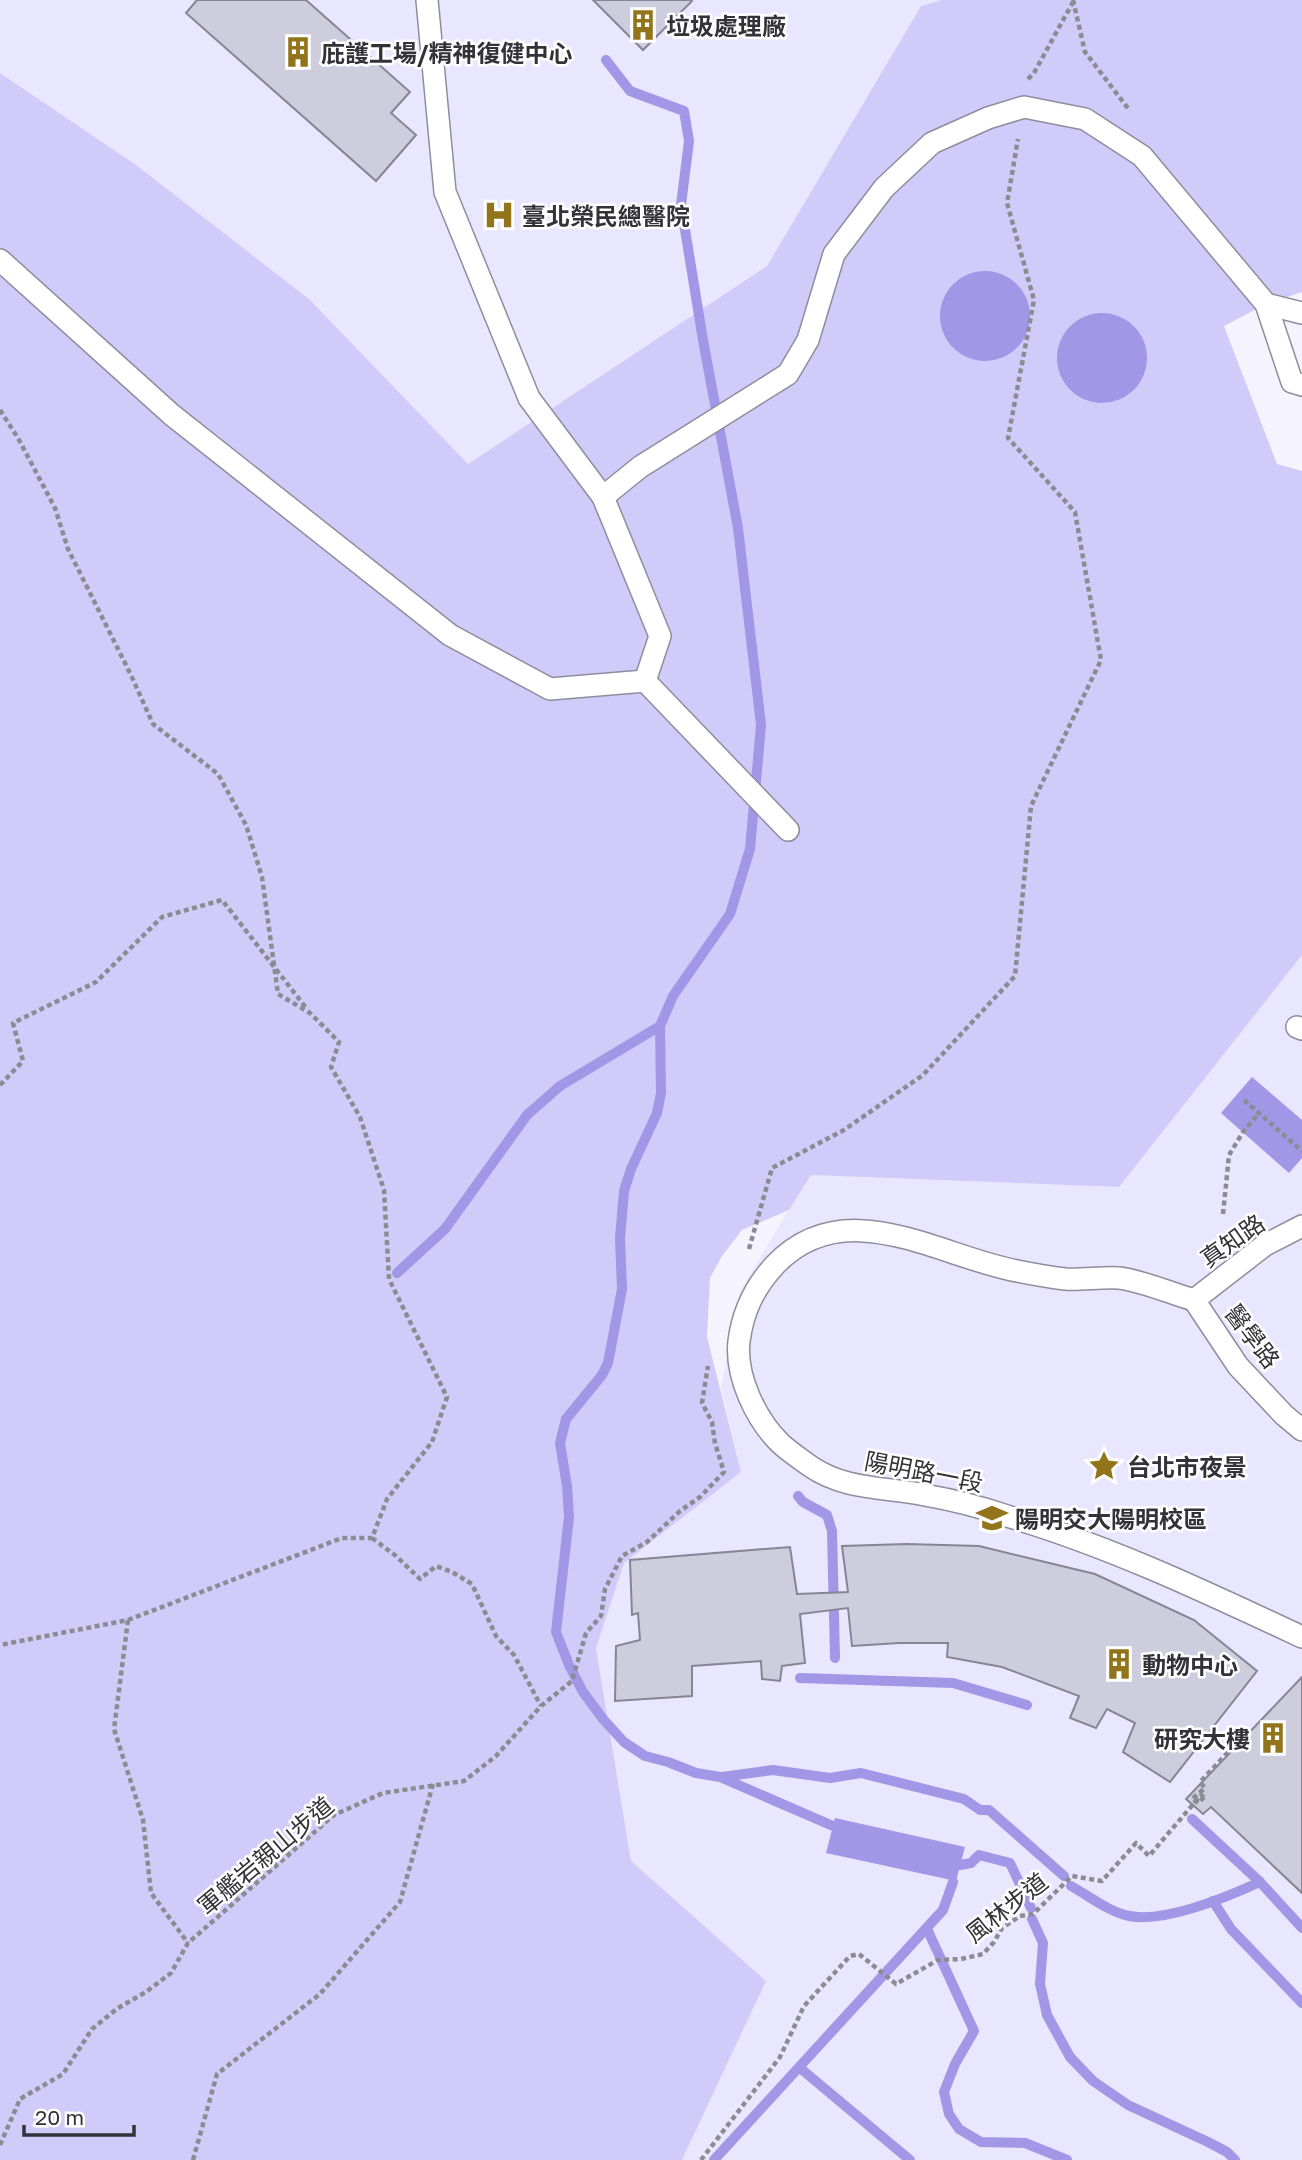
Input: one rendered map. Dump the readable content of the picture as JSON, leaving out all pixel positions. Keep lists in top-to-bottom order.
{
  "streets": {
    "lane": ["真知路", "醫學路", "陽明路一段"],
    "path": ["軍艦岩親山步道", "風林步道"]
  },
  "crossings": [
    ["真知路", "醫學路"],
    ["真知路", "陽明路一段"],
    ["醫學路", "陽明路一段"]
  ],
  "places": {
    "building": [
      "垃圾處理廠",
      "庇護工場/精神復健中心",
      "動物中心",
      "研究大樓"
    ],
    "hospital": ["臺北榮民總醫院"],
    "place": ["台北市夜景"],
    "school or university": ["陽明交大陽明校區"]
  },
  "scale_bar": "20 m"
}
